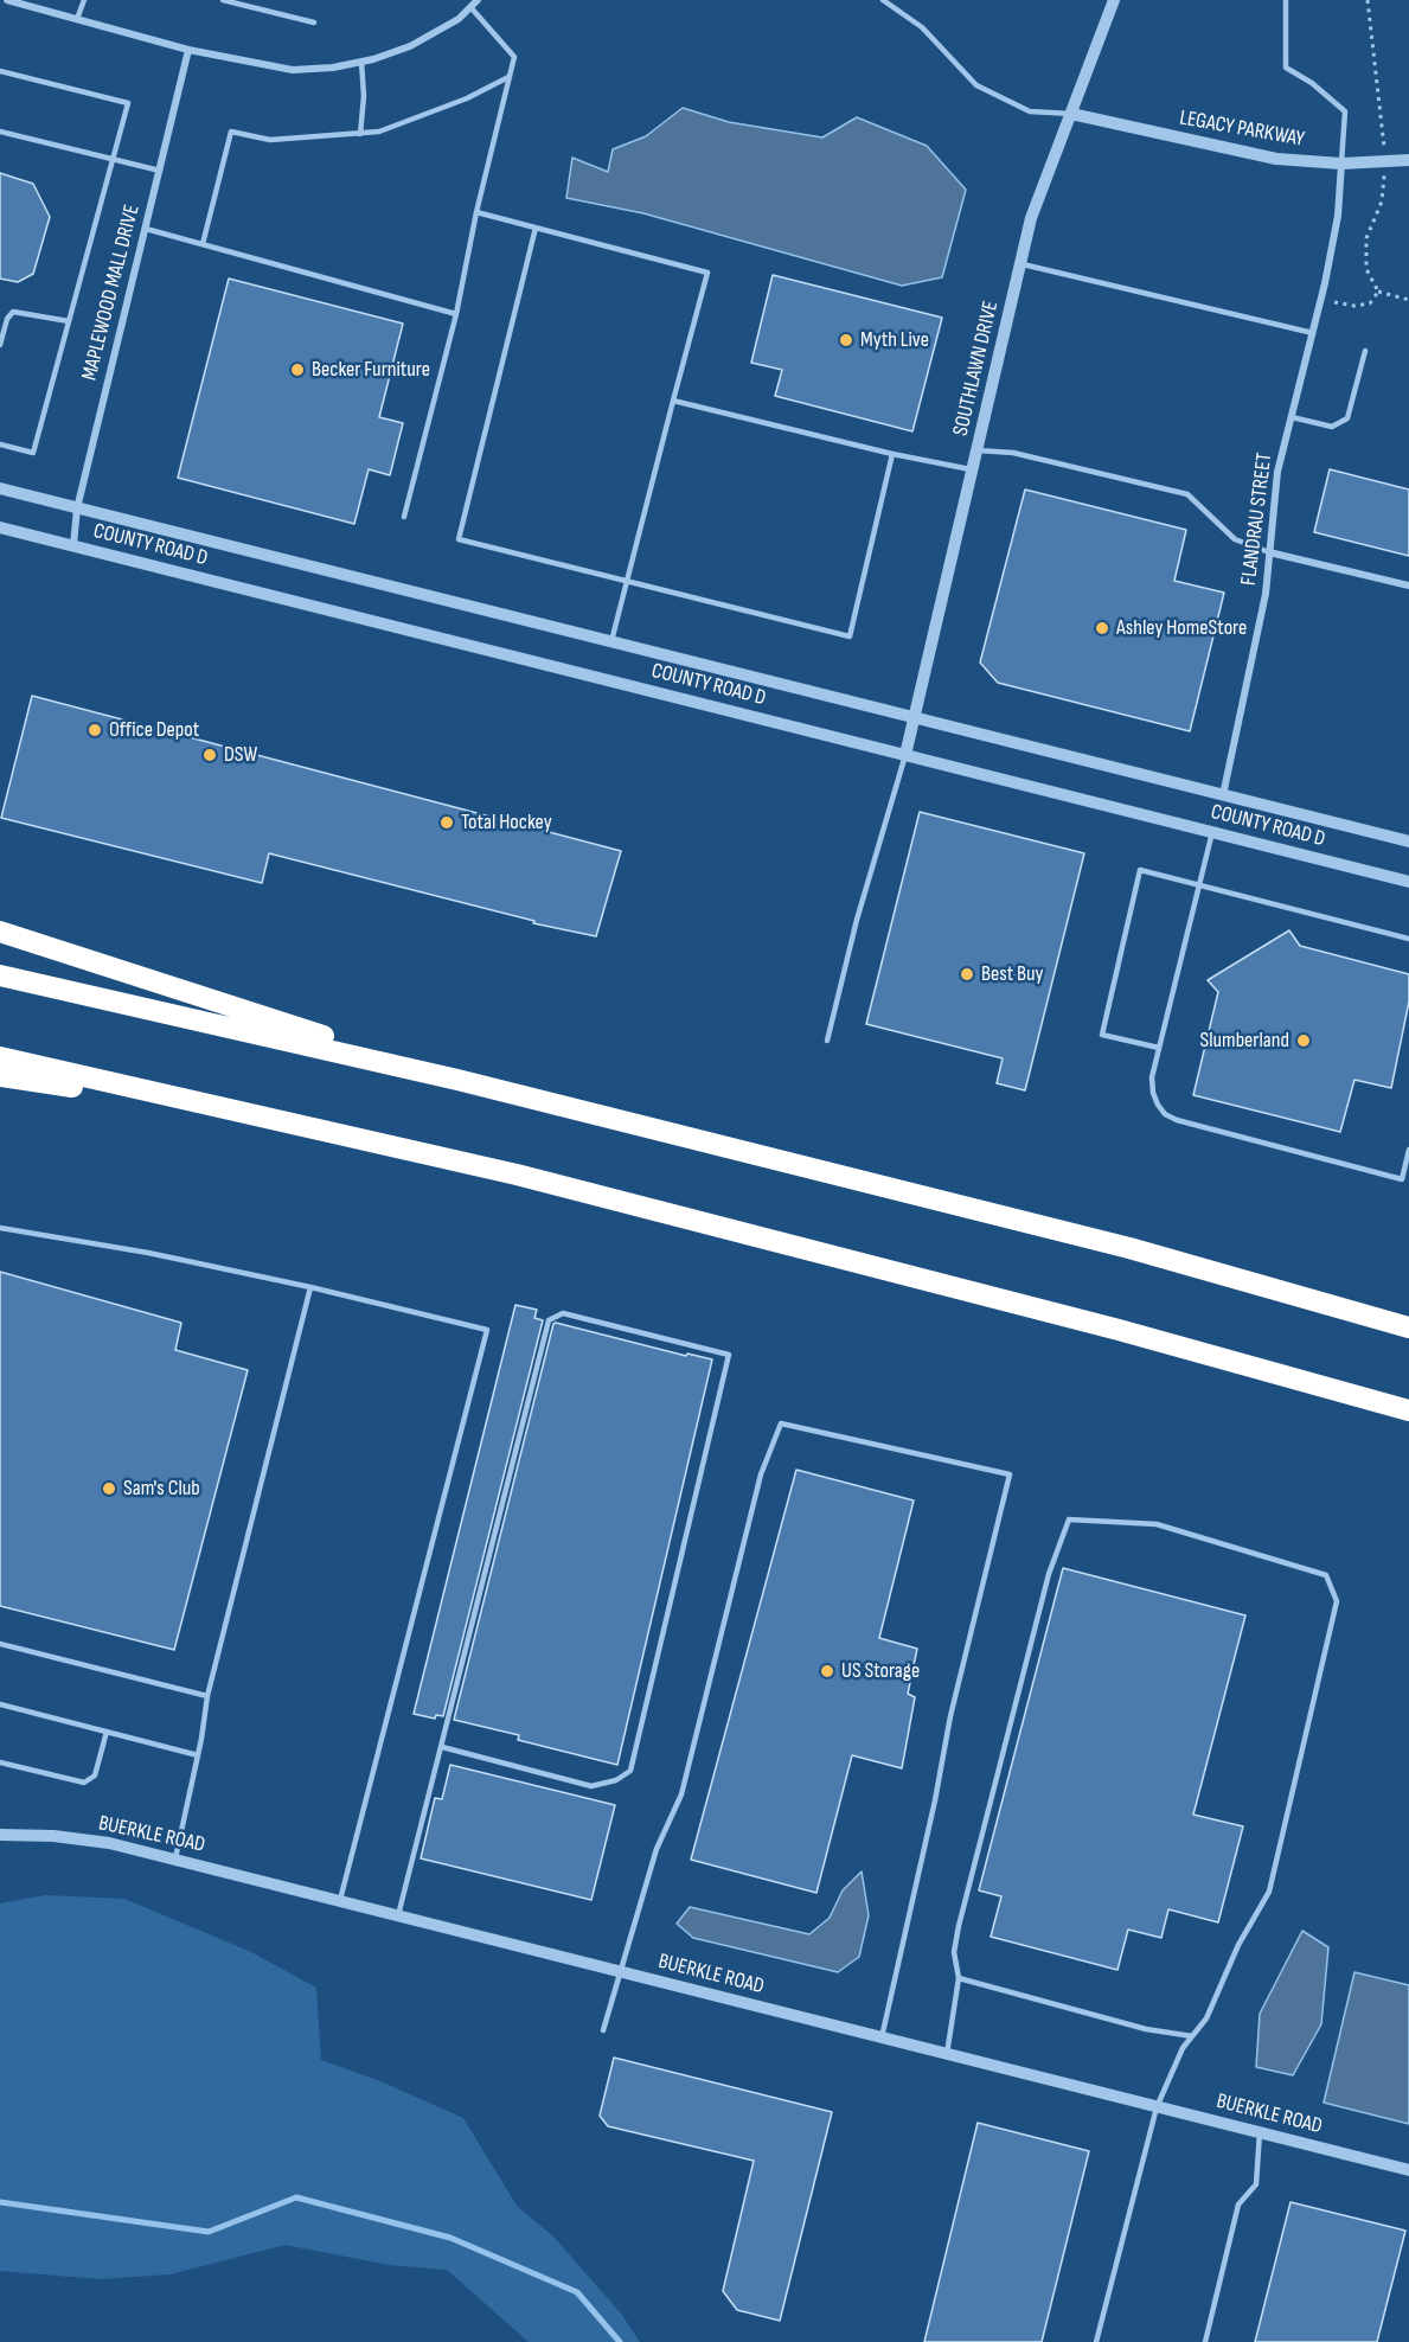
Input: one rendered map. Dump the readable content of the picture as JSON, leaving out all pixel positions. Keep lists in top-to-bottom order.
{
  "streets": {
    "street": [
      "LEGACY PARKWAY",
      "MAPLEWOOD MALL DRIVE",
      "SOUTHLAWN DRIVE",
      "FLANDRAU STREET",
      "COUNTY ROAD D",
      "BUERKLE ROAD"
    ]
  },
  "crossings": [
    ["LEGACY PARKWAY", "SOUTHLAWN DRIVE"],
    ["LEGACY PARKWAY", "FLANDRAU STREET"],
    ["MAPLEWOOD MALL DRIVE", "COUNTY ROAD D"],
    ["SOUTHLAWN DRIVE", "COUNTY ROAD D"],
    ["FLANDRAU STREET", "COUNTY ROAD D"]
  ],
  "places": [
    "Myth Live",
    "Becker Furniture",
    "Ashley HomeStore",
    "Office Depot",
    "DSW",
    "Total Hockey",
    "Best Buy",
    "Slumberland",
    "Sam's Club",
    "US Storage"
  ]
}
